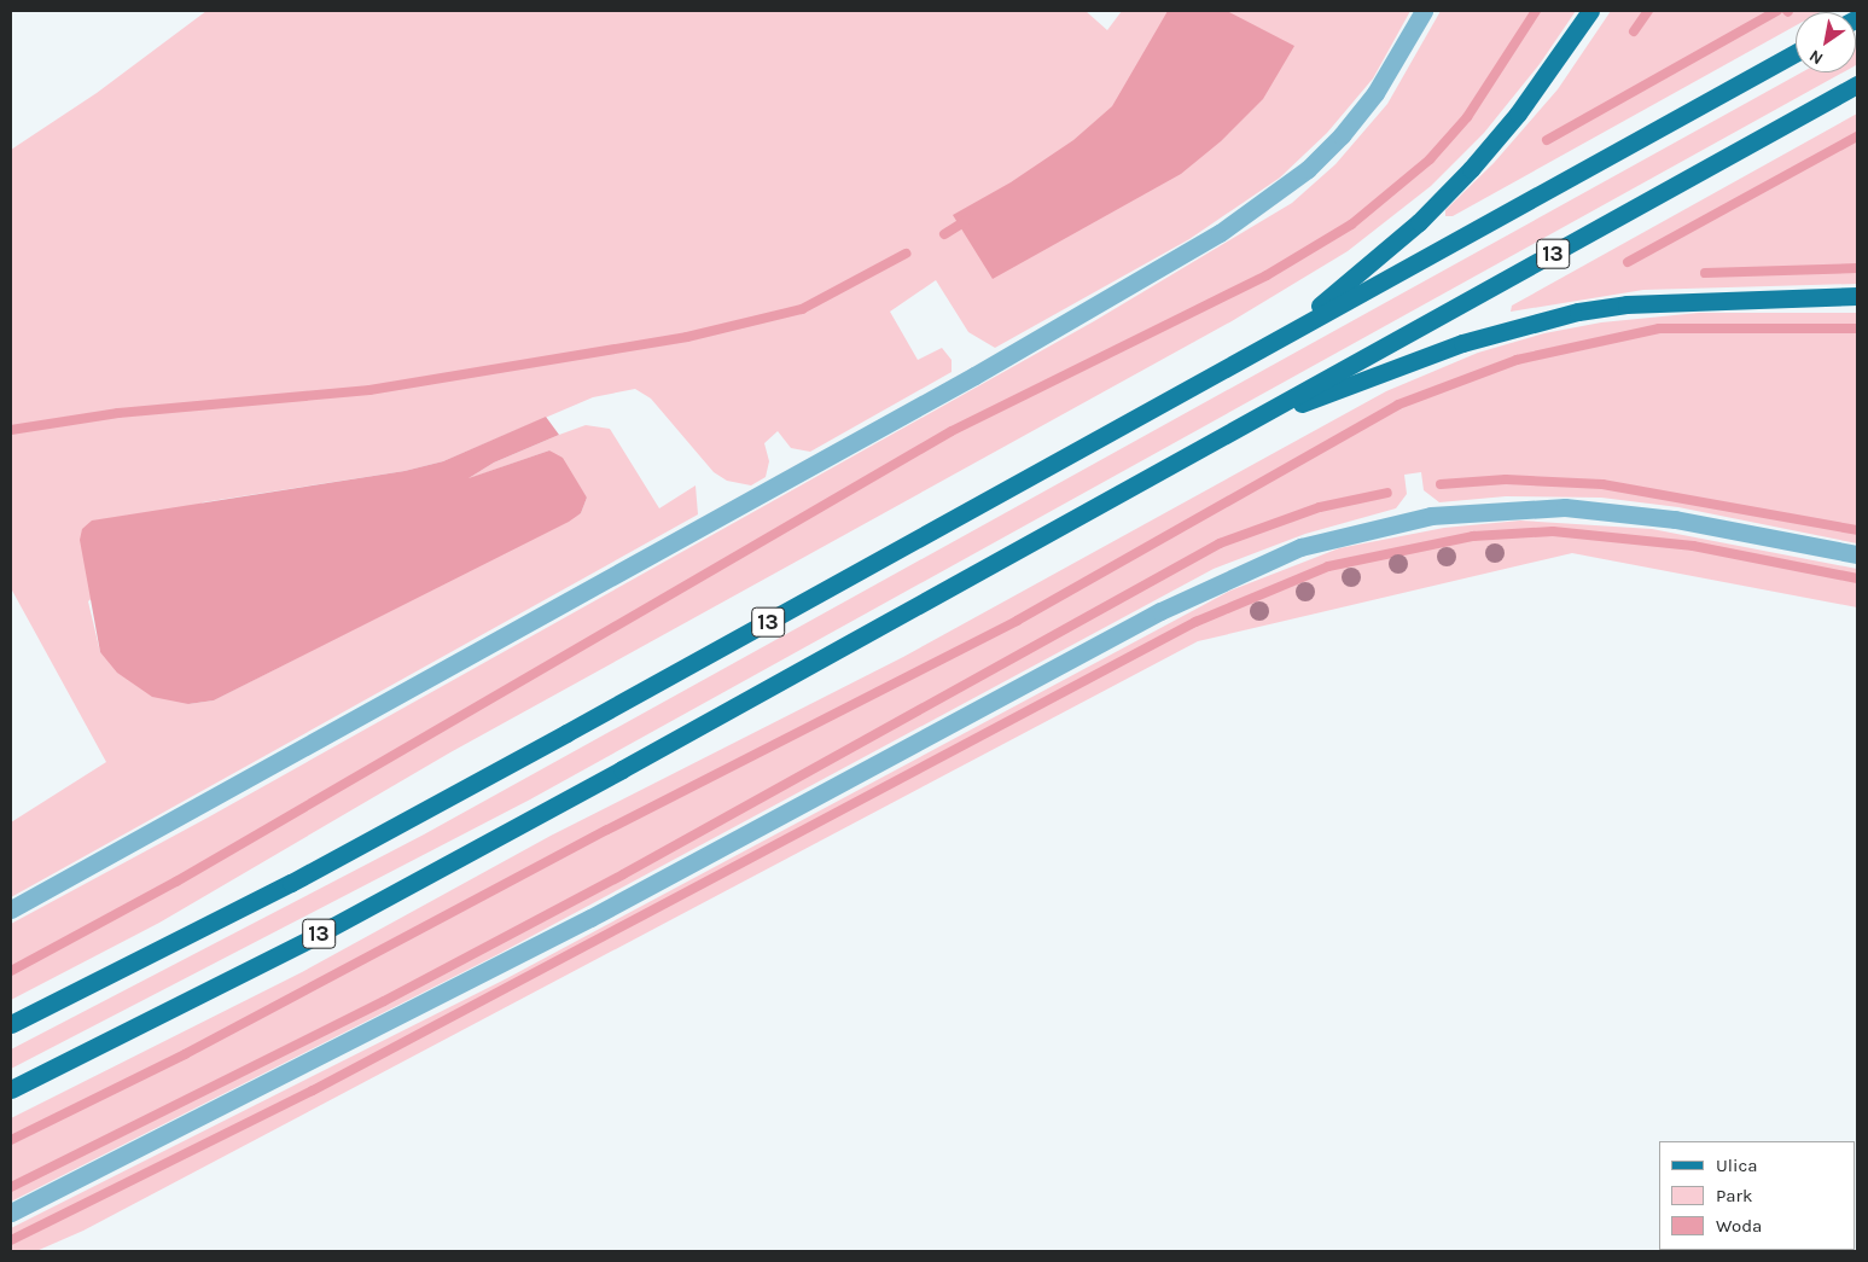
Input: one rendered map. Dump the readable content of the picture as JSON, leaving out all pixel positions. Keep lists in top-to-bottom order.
{
  "streets": {
    "main road": ["13"]
  },
  "legend": ["Ulica", "Park", "Woda"],
  "north": "bottom left"
}
